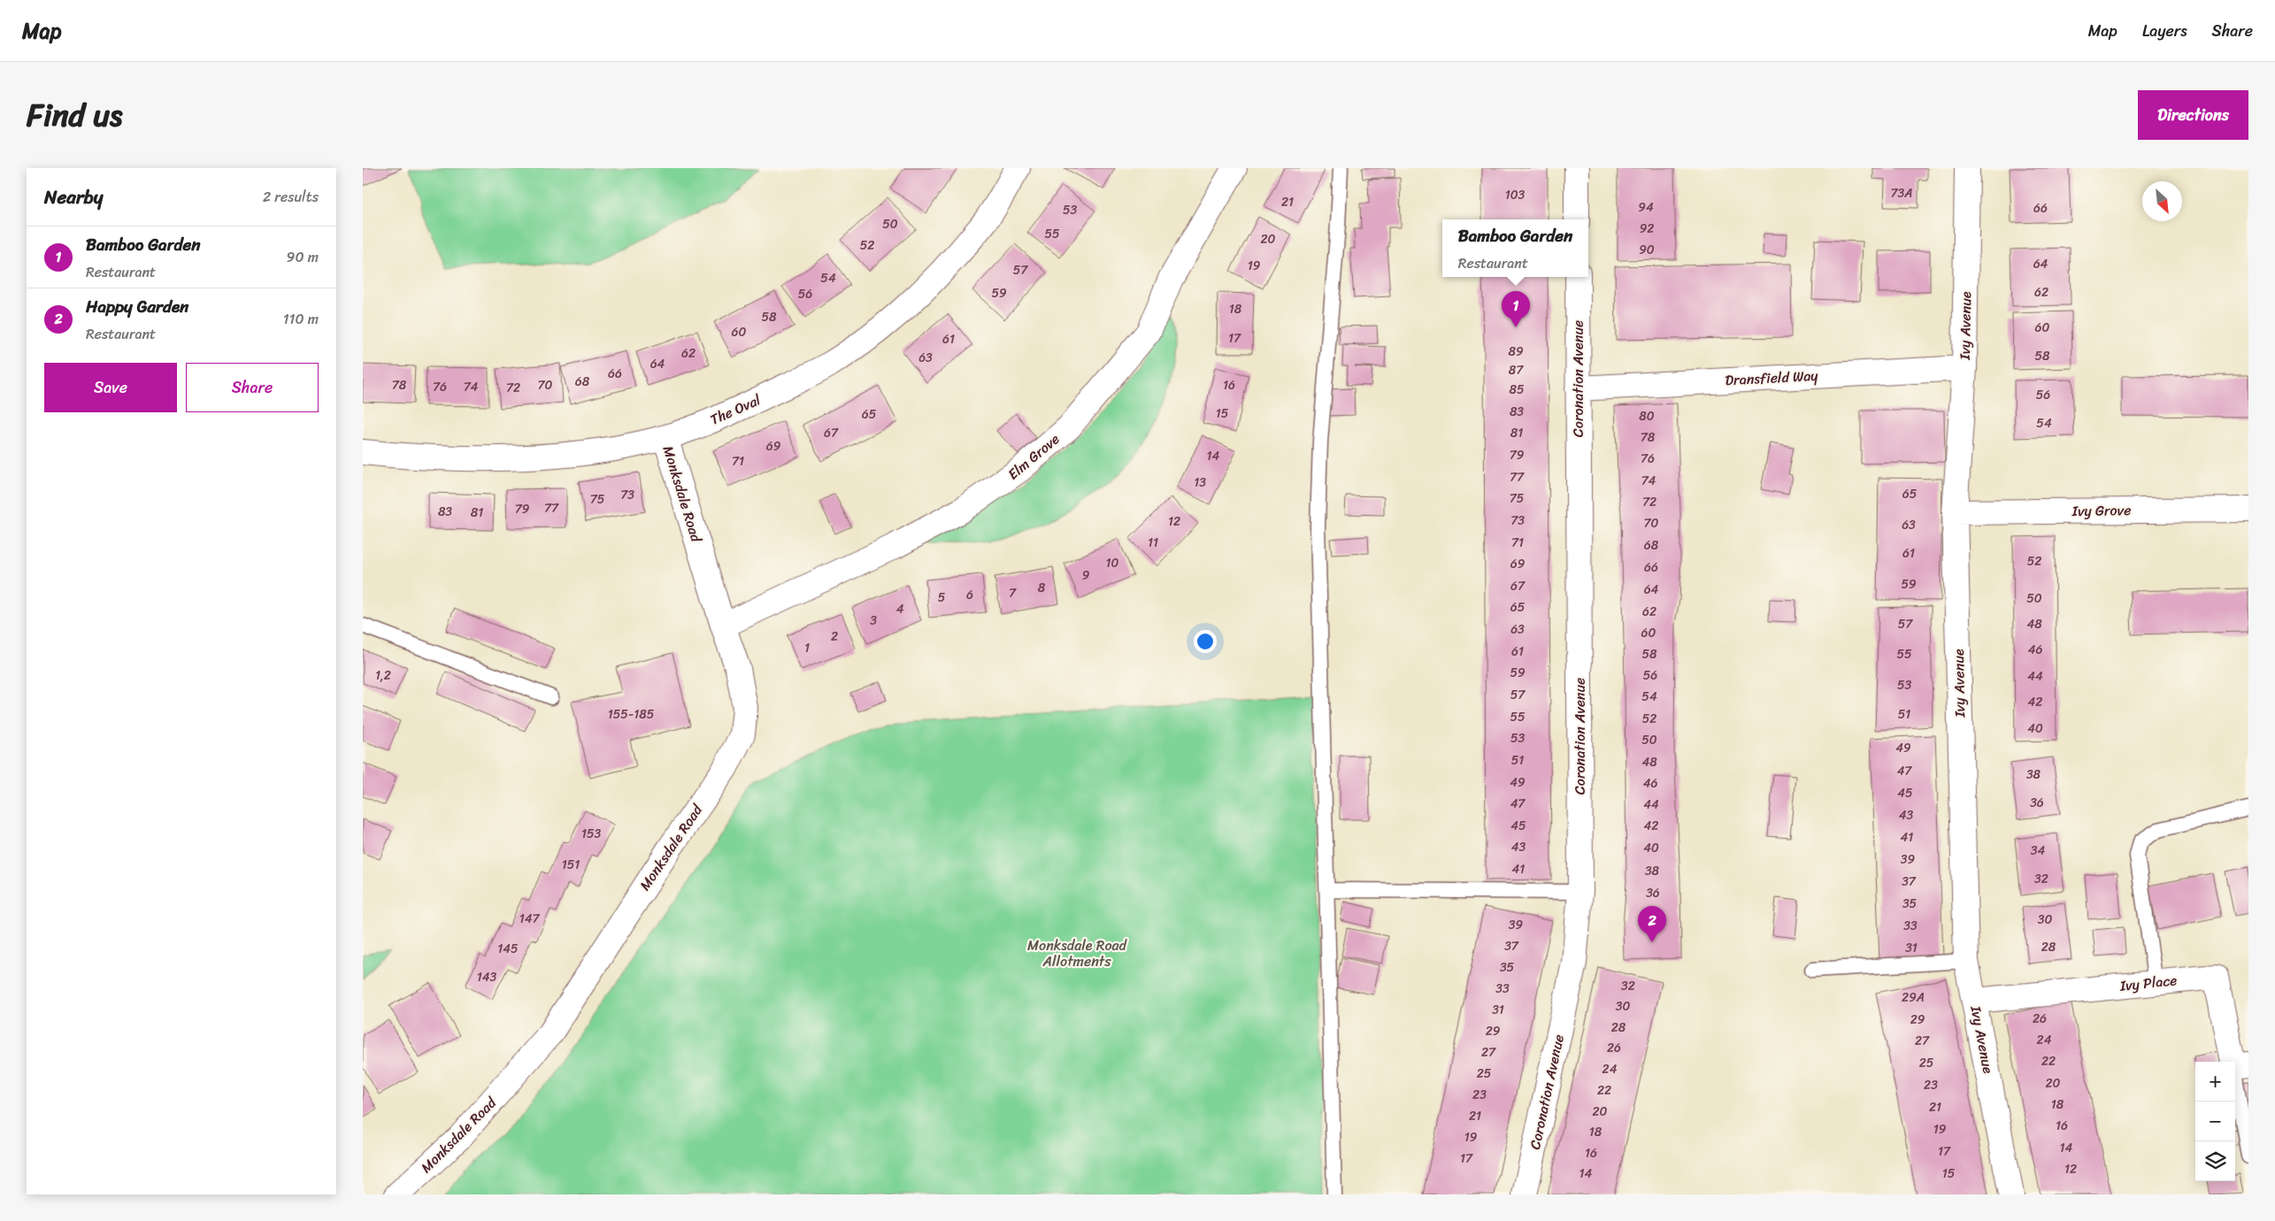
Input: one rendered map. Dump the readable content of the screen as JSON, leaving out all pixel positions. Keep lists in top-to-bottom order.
{
  "streets": {
    "street": [
      "Ivy Avenue",
      "Dransfield Way",
      "Coronation Avenue",
      "The Oval",
      "Elm Grove",
      "Monksdale Road",
      "Ivy Grove",
      "Ivy Place"
    ]
  },
  "crossings": [
    ["Ivy Avenue", "Dransfield Way"],
    ["Ivy Avenue", "Ivy Grove"],
    ["Ivy Avenue", "Ivy Place"],
    ["Dransfield Way", "Coronation Avenue"],
    ["The Oval", "Monksdale Road"],
    ["Elm Grove", "Monksdale Road"]
  ],
  "parks": ["Monksdale Road Allotments"],
  "house_numbers": [
    "73A",
    "103",
    "21",
    "94",
    "66",
    "53",
    "50",
    "92",
    "55",
    "20",
    "52",
    "90",
    "64",
    "19",
    "57",
    "54",
    "62",
    "59",
    "56",
    "18",
    "58",
    "60",
    "60",
    "17",
    "61",
    "89",
    "62",
    "58",
    "63",
    "64",
    "87",
    "66",
    "68",
    "78",
    "70",
    "16",
    "76",
    "74",
    "72",
    "85",
    "56",
    "83",
    "15",
    "65",
    "80",
    "54",
    "67",
    "81",
    "78",
    "69",
    "79",
    "14",
    "76",
    "71",
    "77",
    "74",
    "13",
    "65",
    "73",
    "75",
    "75",
    "72",
    "77",
    "79",
    "83",
    "81",
    "73",
    "12",
    "70",
    "63",
    "11",
    "71",
    "68",
    "61",
    "52",
    "10",
    "69",
    "66",
    "9",
    "59",
    "67",
    "8",
    "64",
    "7",
    "6",
    "5",
    "50",
    "65",
    "4",
    "62",
    "3",
    "57",
    "48",
    "63",
    "60",
    "2",
    "1",
    "46",
    "61",
    "58",
    "55",
    "59",
    "1,2",
    "56",
    "44",
    "53",
    "57",
    "54",
    "42",
    "155-185",
    "51",
    "55",
    "52",
    "40",
    "53",
    "50",
    "49",
    "51",
    "48",
    "47",
    "38",
    "49",
    "46",
    "45",
    "36",
    "47",
    "44",
    "43",
    "45",
    "42",
    "153",
    "41",
    "43",
    "40",
    "34",
    "39",
    "151",
    "41",
    "38",
    "32",
    "37",
    "36",
    "35",
    "147",
    "30",
    "39",
    "33",
    "37",
    "28",
    "31",
    "145",
    "35",
    "143",
    "32",
    "33",
    "29A",
    "30",
    "31",
    "26",
    "29",
    "28",
    "29",
    "24",
    "27",
    "26",
    "27",
    "22",
    "25",
    "24",
    "25",
    "20",
    "23",
    "22",
    "23",
    "18",
    "21",
    "20",
    "21",
    "16",
    "19",
    "18",
    "19",
    "14",
    "17",
    "16",
    "17",
    "12",
    "14",
    "15"
  ],
  "north": "bottom right",
  "page": {
    "header": "Map",
    "nav": ["Map", "Layers", "Share"],
    "title": "Find us",
    "buttons": [
      "Directions",
      ["Save", "Share"]
    ],
    "heading": ["Nearby", "2 results"],
    "popup": ["Bamboo Garden", "Restaurant"],
    "list": [
      {
        "mark": "1",
        "name": "Bamboo Garden",
        "note": "Restaurant",
        "value": "90 m"
      },
      {
        "mark": "2",
        "name": "Happy Garden",
        "note": "Restaurant",
        "value": "110 m"
      }
    ],
    "pins": ["1", "2"],
    "map_buttons": ["+", "−"]
  }
}
